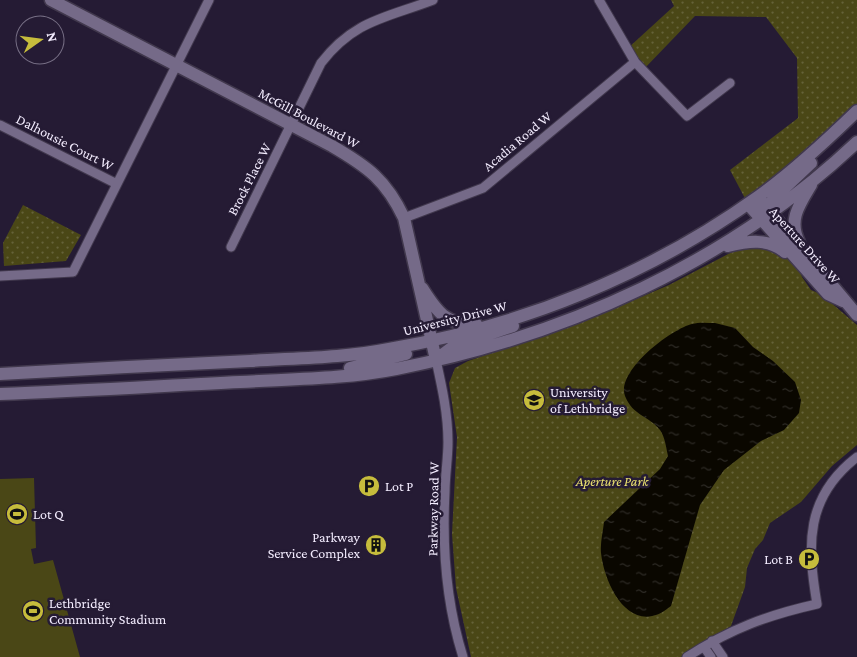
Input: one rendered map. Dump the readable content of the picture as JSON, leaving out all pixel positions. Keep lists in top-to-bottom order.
{
  "streets": {
    "main road": ["McGill Boulevard W", "Aperture Drive W", "University Drive W"],
    "street": [
      "Acadia Road W",
      "Dalhousie Court W",
      "Brock Place W",
      "Parkway Road W"
    ]
  },
  "crossings": [
    ["McGill Boulevard W", "Acadia Road W"],
    ["McGill Boulevard W", "Dalhousie Court W"],
    ["McGill Boulevard W", "Brock Place W"],
    ["McGill Boulevard W", "University Drive W"],
    ["McGill Boulevard W", "Parkway Road W"],
    ["Aperture Drive W", "University Drive W"]
  ],
  "parks": ["Aperture Park"],
  "places": {
    "school or university": ["University of Lethbridge"],
    "parking": ["Lot P", "Lot B"],
    "sports": ["Lot Q", "Lethbridge Community Stadium"],
    "building": ["Parkway Service Complex"]
  },
  "north": "right"
}
